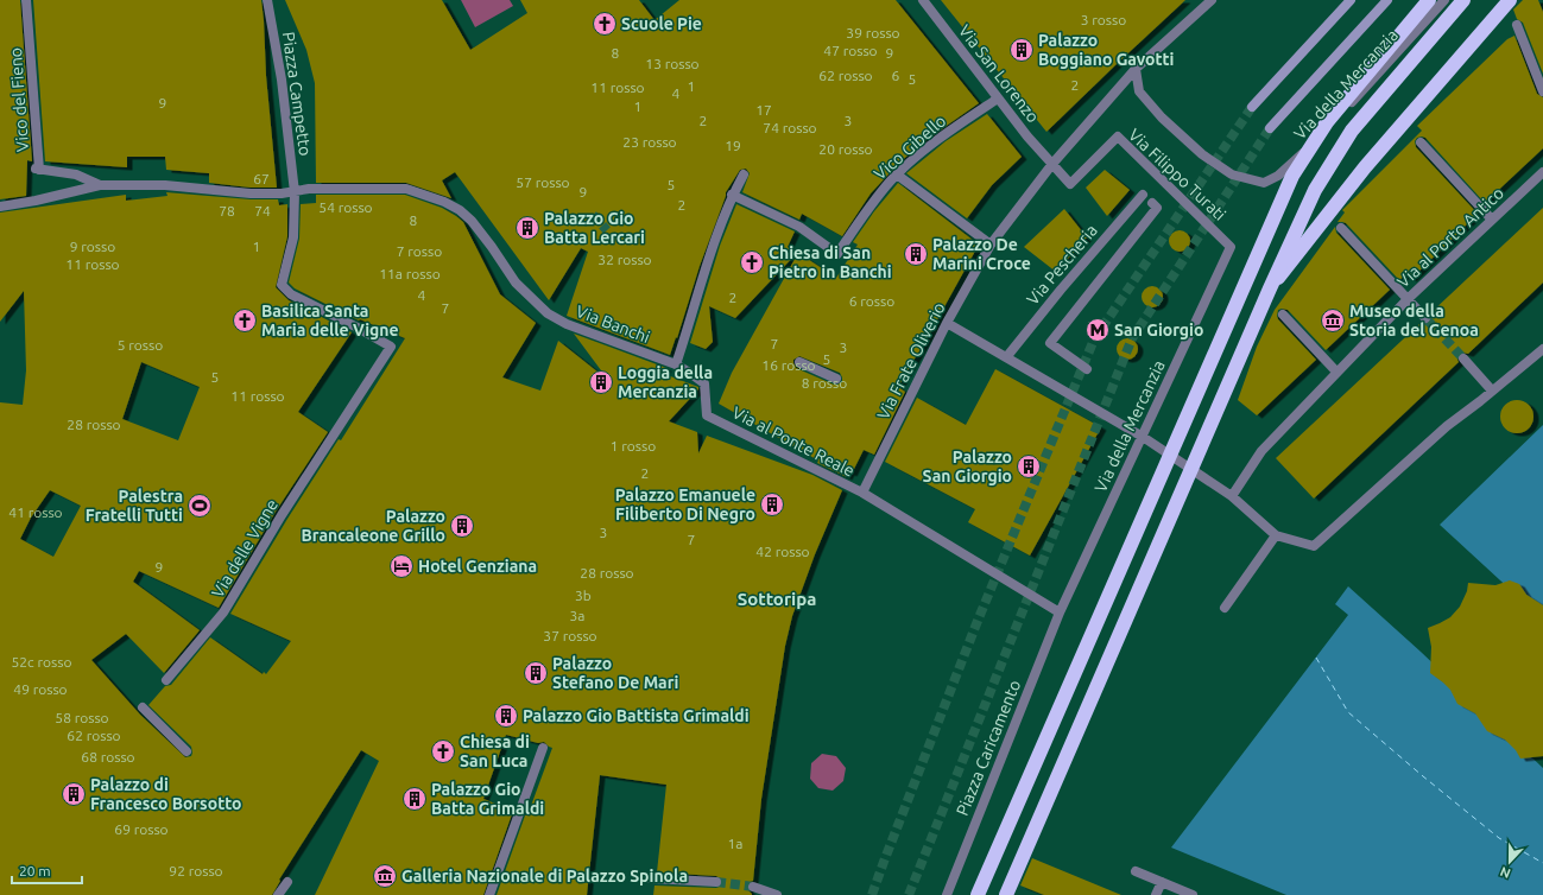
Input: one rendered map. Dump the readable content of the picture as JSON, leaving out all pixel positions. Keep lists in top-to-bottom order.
{
  "streets": {
    "street": [
      "Via San Lorenzo",
      "Via della Mercanzia",
      "Piazza Campetto",
      "Vico del Fieno",
      "Vico Gibello",
      "Via Filippo Turati",
      "Via al Porto Antico",
      "Via Pescheria",
      "Via Banchi",
      "Via Frate Oliverio",
      "Via al Ponte Reale",
      "Via delle Vigne",
      "Piazza Caricamento"
    ]
  },
  "crossings": [
    ["Via San Lorenzo", "Vico Gibello"],
    ["Via San Lorenzo", "Via Filippo Turati"],
    ["Via San Lorenzo", "Via Frate Oliverio"],
    ["Via della Mercanzia", "Via Filippo Turati"],
    ["Via della Mercanzia", "Piazza Caricamento"],
    ["Piazza Campetto", "Via Banchi"],
    ["Piazza Campetto", "Via delle Vigne"],
    ["Vico del Fieno", "Via Banchi"],
    ["Via Filippo Turati", "Via Frate Oliverio"],
    ["Via Banchi", "Via al Ponte Reale"],
    ["Via Frate Oliverio", "Via al Ponte Reale"]
  ],
  "districts": ["Sottoripa"],
  "places": {
    "church": [
      "Scuole Pie",
      "Chiesa di San Pietro in Banchi",
      "Basilica Santa Maria delle Vigne",
      "Chiesa di San Luca"
    ],
    "building": [
      "Palazzo Boggiano Gavotti",
      "Palazzo Gio Batta Lercari",
      "Palazzo De Marini Croce",
      "Loggia della Mercanzia",
      "Palazzo San Giorgio",
      "Palazzo Emanuele Filiberto Di Negro",
      "Palazzo Brancaleone Grillo",
      "Palazzo Stefano De Mari",
      "Palazzo Gio Battista Grimaldi",
      "Palazzo di Francesco Borsotto",
      "Palazzo Gio Batta Grimaldi"
    ],
    "museum": ["Museo della Storia del Genoa", "Galleria Nazionale di Palazzo Spinola"],
    "metro station": ["San Giorgio"],
    "sports": ["Palestra Fratelli Tutti"],
    "hotel": ["Hotel Genziana"]
  },
  "house_numbers": [
    "3 rosso",
    "39 rosso",
    "47 rosso",
    "8",
    "9",
    "13 rosso",
    "62 rosso",
    "6",
    "5",
    "2",
    "1",
    "11 rosso",
    "4",
    "9",
    "1",
    "17",
    "2",
    "3",
    "74 rosso",
    "23 rosso",
    "19",
    "20 rosso",
    "67",
    "57 rosso",
    "5",
    "9",
    "2",
    "54 rosso",
    "78",
    "74",
    "8",
    "9 rosso",
    "1",
    "7 rosso",
    "32 rosso",
    "11 rosso",
    "11a rosso",
    "4",
    "2",
    "6 rosso",
    "7",
    "7",
    "5 rosso",
    "3",
    "5",
    "16 rosso",
    "5",
    "8 rosso",
    "11 rosso",
    "28 rosso",
    "1 rosso",
    "2",
    "41 rosso",
    "3",
    "7",
    "42 rosso",
    "9",
    "28 rosso",
    "3b",
    "3a",
    "37 rosso",
    "52c rosso",
    "49 rosso",
    "58 rosso",
    "62 rosso",
    "68 rosso",
    "69 rosso",
    "1a",
    "92 rosso"
  ],
  "scale_bar": "20 m",
  "north": "bottom"
}
